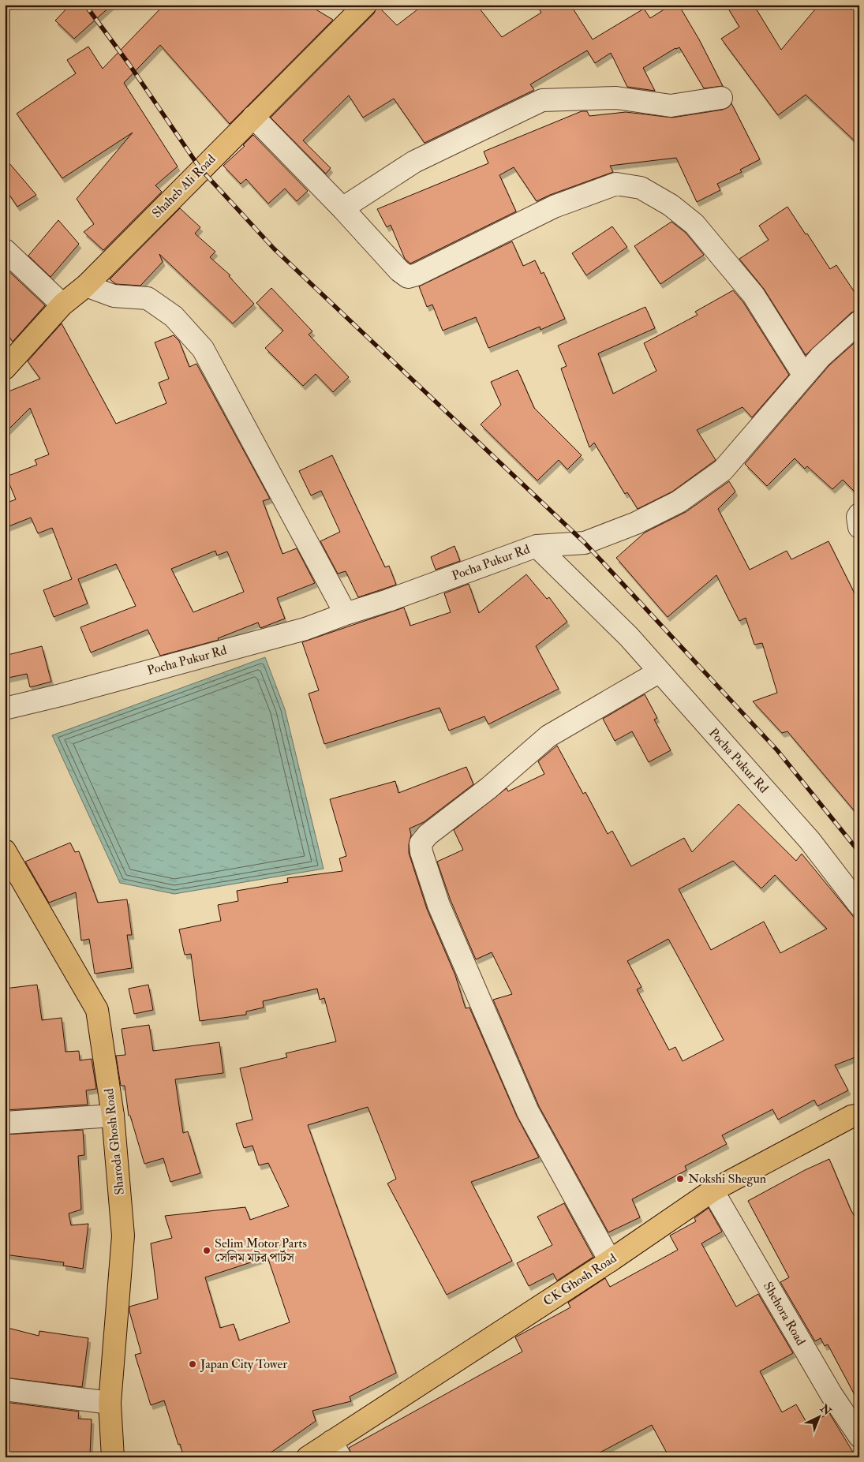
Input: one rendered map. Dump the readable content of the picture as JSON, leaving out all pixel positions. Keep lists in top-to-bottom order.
{
  "streets": {
    "main road": ["Shaheb Ali Road", "Sharoda Ghosh Road", "CK Ghosh Road"],
    "street": ["Pocha Pukur Rd", "Shehora Road"]
  },
  "crossings": [
    ["CK Ghosh Road", "Shehora Road"]
  ],
  "places": ["Nokshi Shegun", "Selim Motor Parts সেলিম মটর পার্টস", "Japan City Tower"],
  "north": "top right"
}
